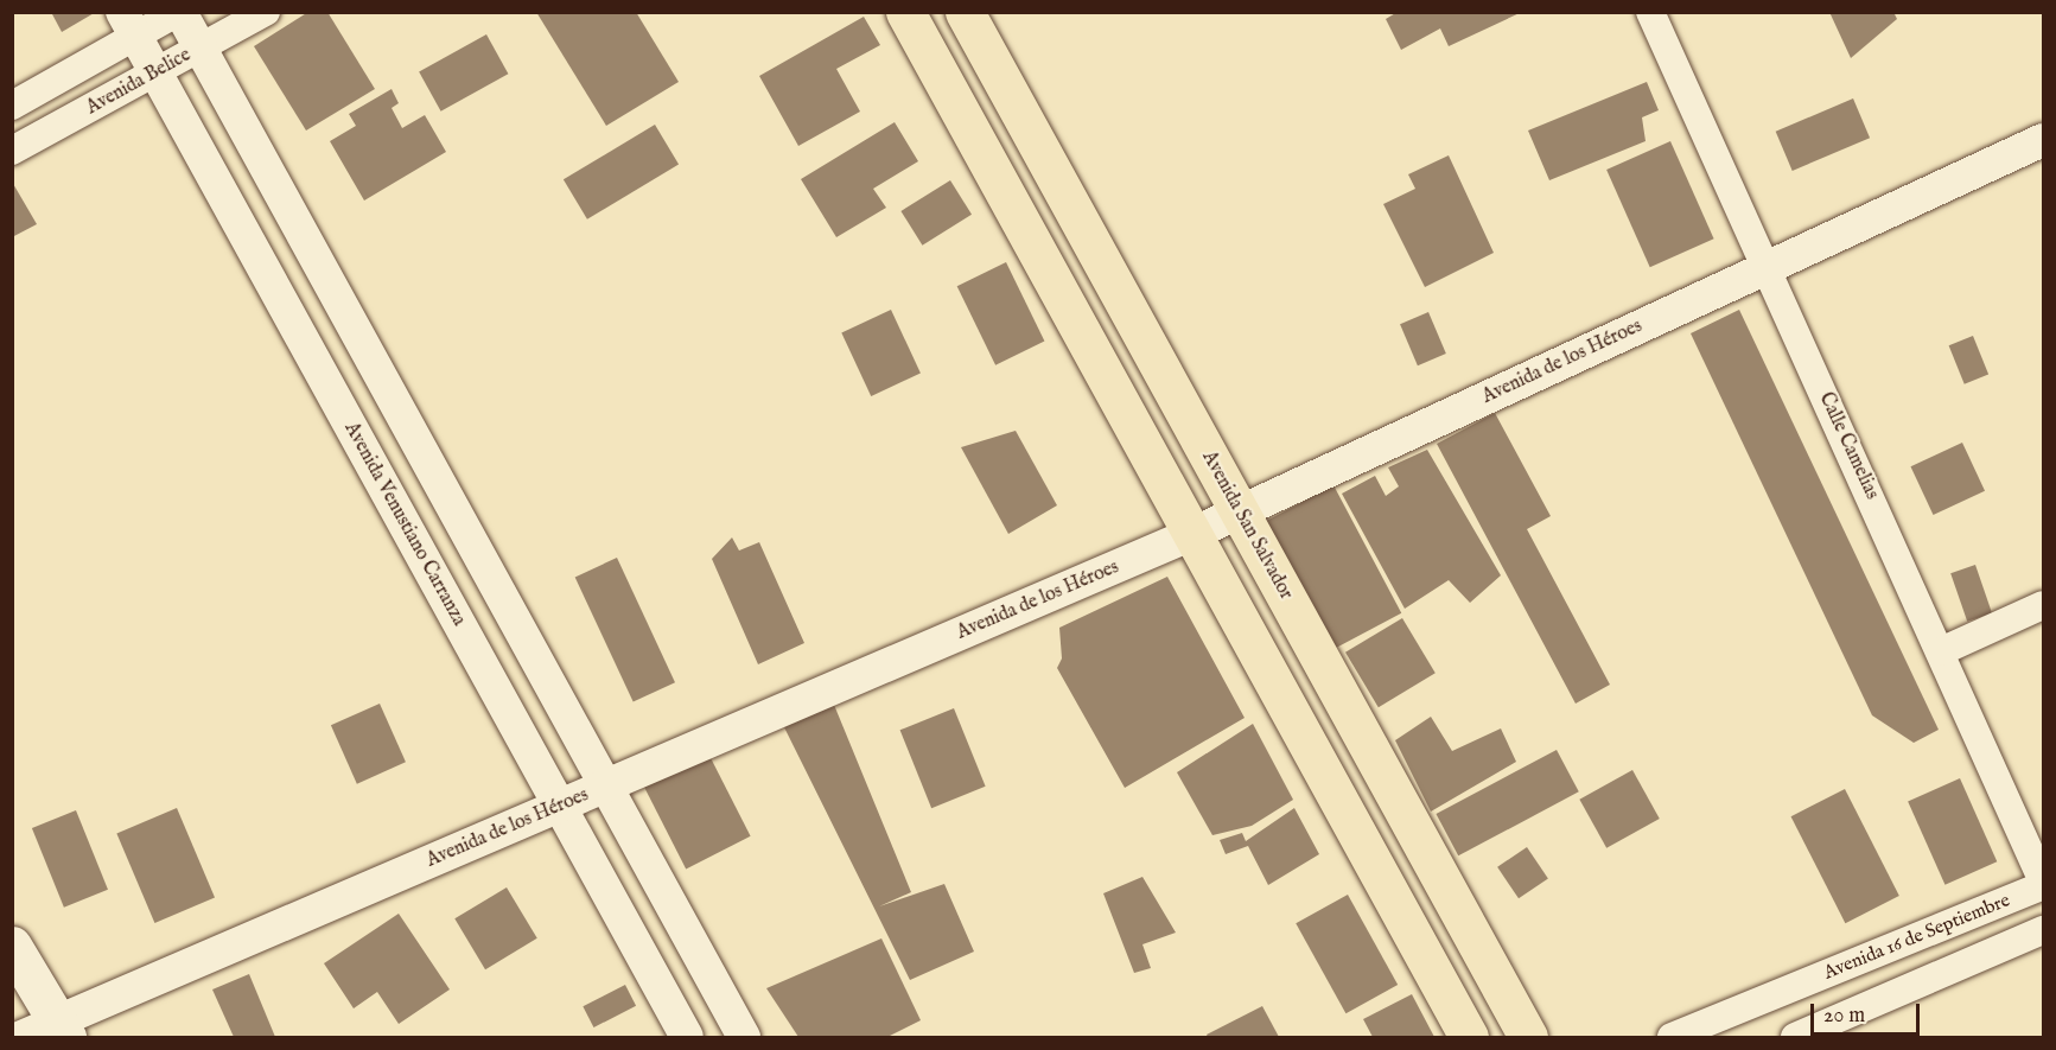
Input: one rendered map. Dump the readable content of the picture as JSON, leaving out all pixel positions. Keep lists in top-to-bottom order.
{
  "streets": {
    "main road": ["Avenida San Salvador"],
    "street": [
      "Avenida Belice",
      "Avenida de los Héroes",
      "Calle Camelias",
      "Avenida Venustiano Carranza",
      "Avenida 16 de Septiembre"
    ]
  },
  "crossings": [
    ["Avenida Belice", "Avenida Venustiano Carranza"],
    ["Avenida de los Héroes", "Calle Camelias"],
    ["Avenida de los Héroes", "Avenida Venustiano Carranza"],
    ["Avenida de los Héroes", "Avenida San Salvador"],
    ["Calle Camelias", "Avenida 16 de Septiembre"]
  ],
  "scale_bar": "20 m"
}
